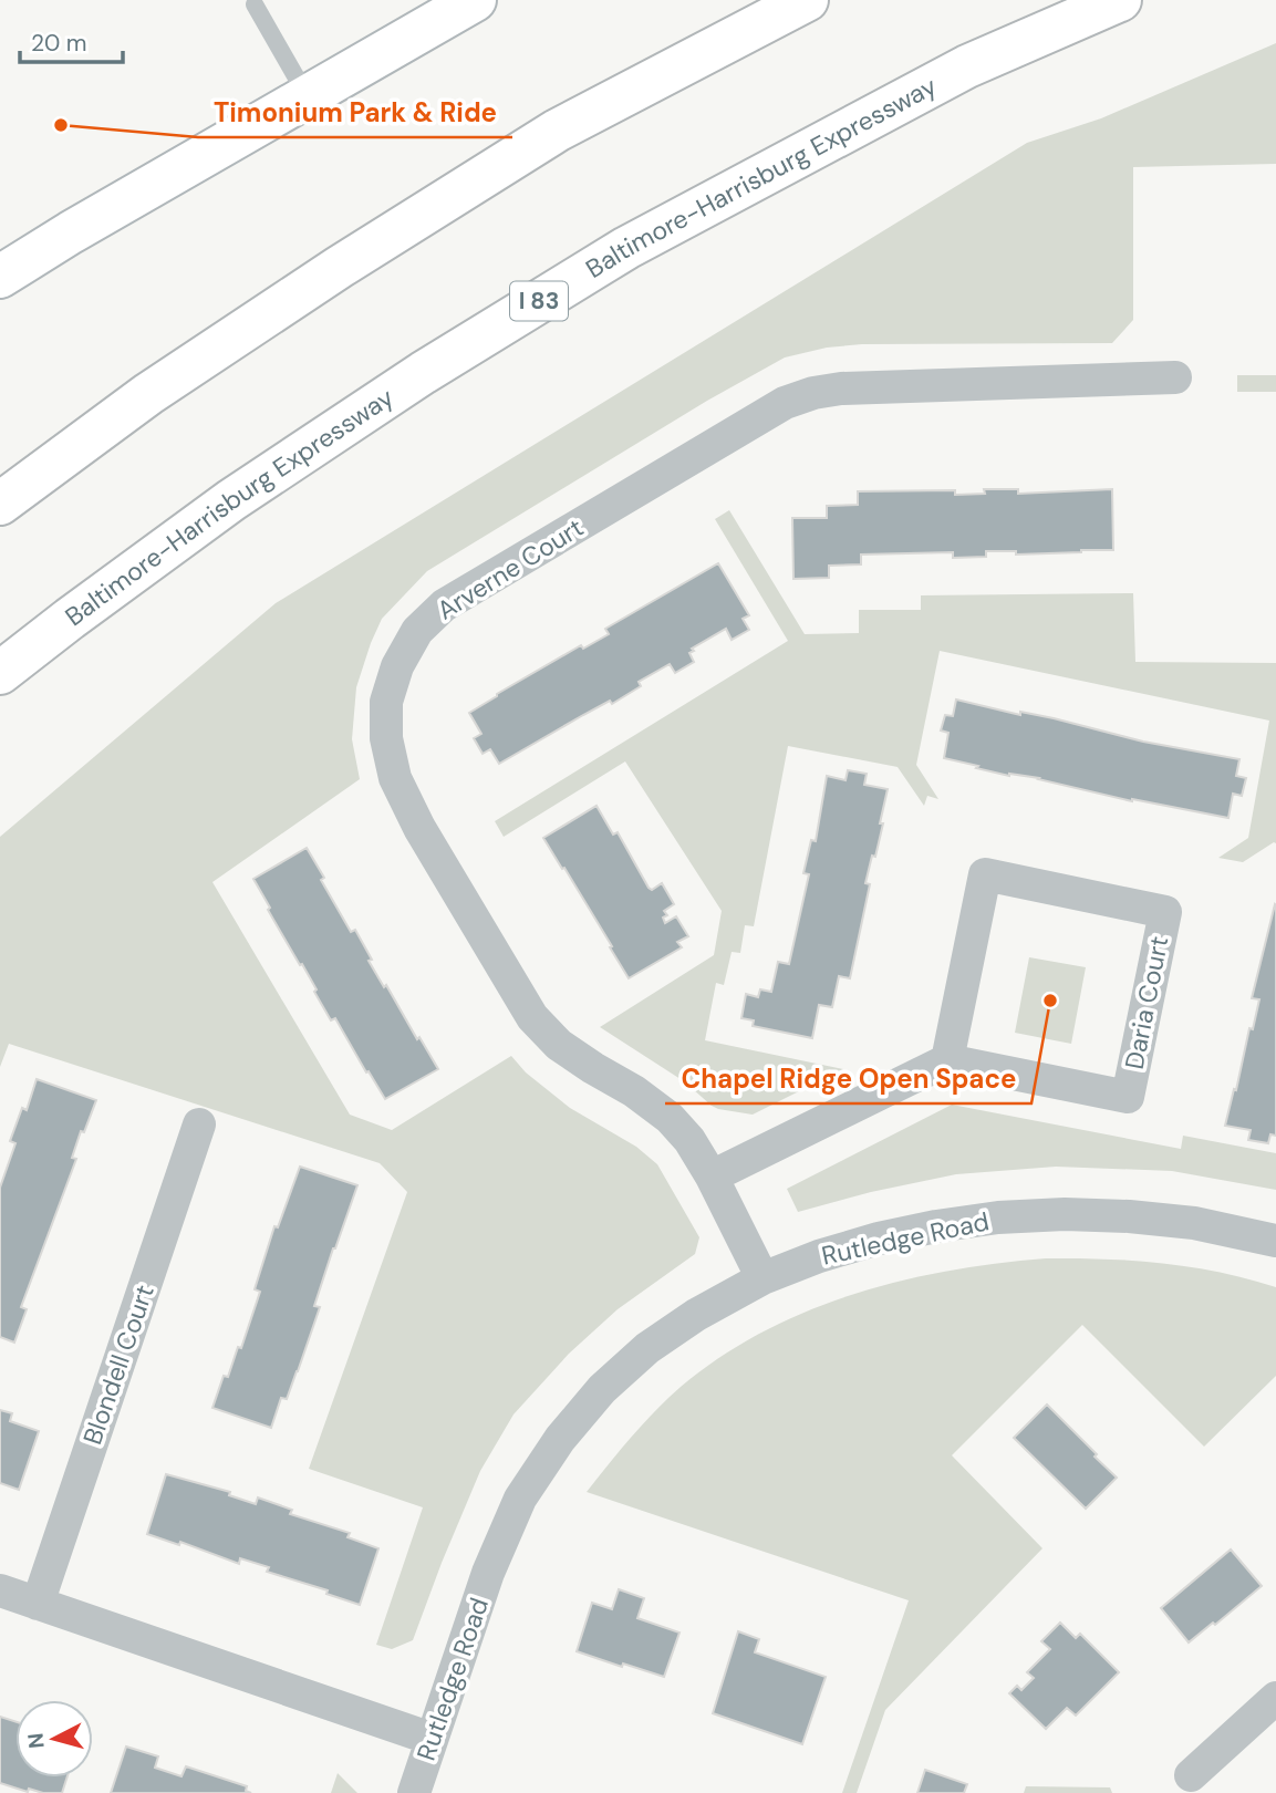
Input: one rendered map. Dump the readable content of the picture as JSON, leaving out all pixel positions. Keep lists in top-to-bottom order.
{
  "streets": {
    "main road": ["Baltimore-Harrisburg Expressway", "I 83"],
    "street": [
      "Arverne Court",
      "Daria Court",
      "Rutledge Road",
      "Blondell Court"
    ]
  },
  "crossings": [
    ["Arverne Court", "Rutledge Road"]
  ],
  "places": ["Timonium Park & Ride", "Chapel Ridge Open Space"],
  "scale_bar": "20 m",
  "north": "left"
}
